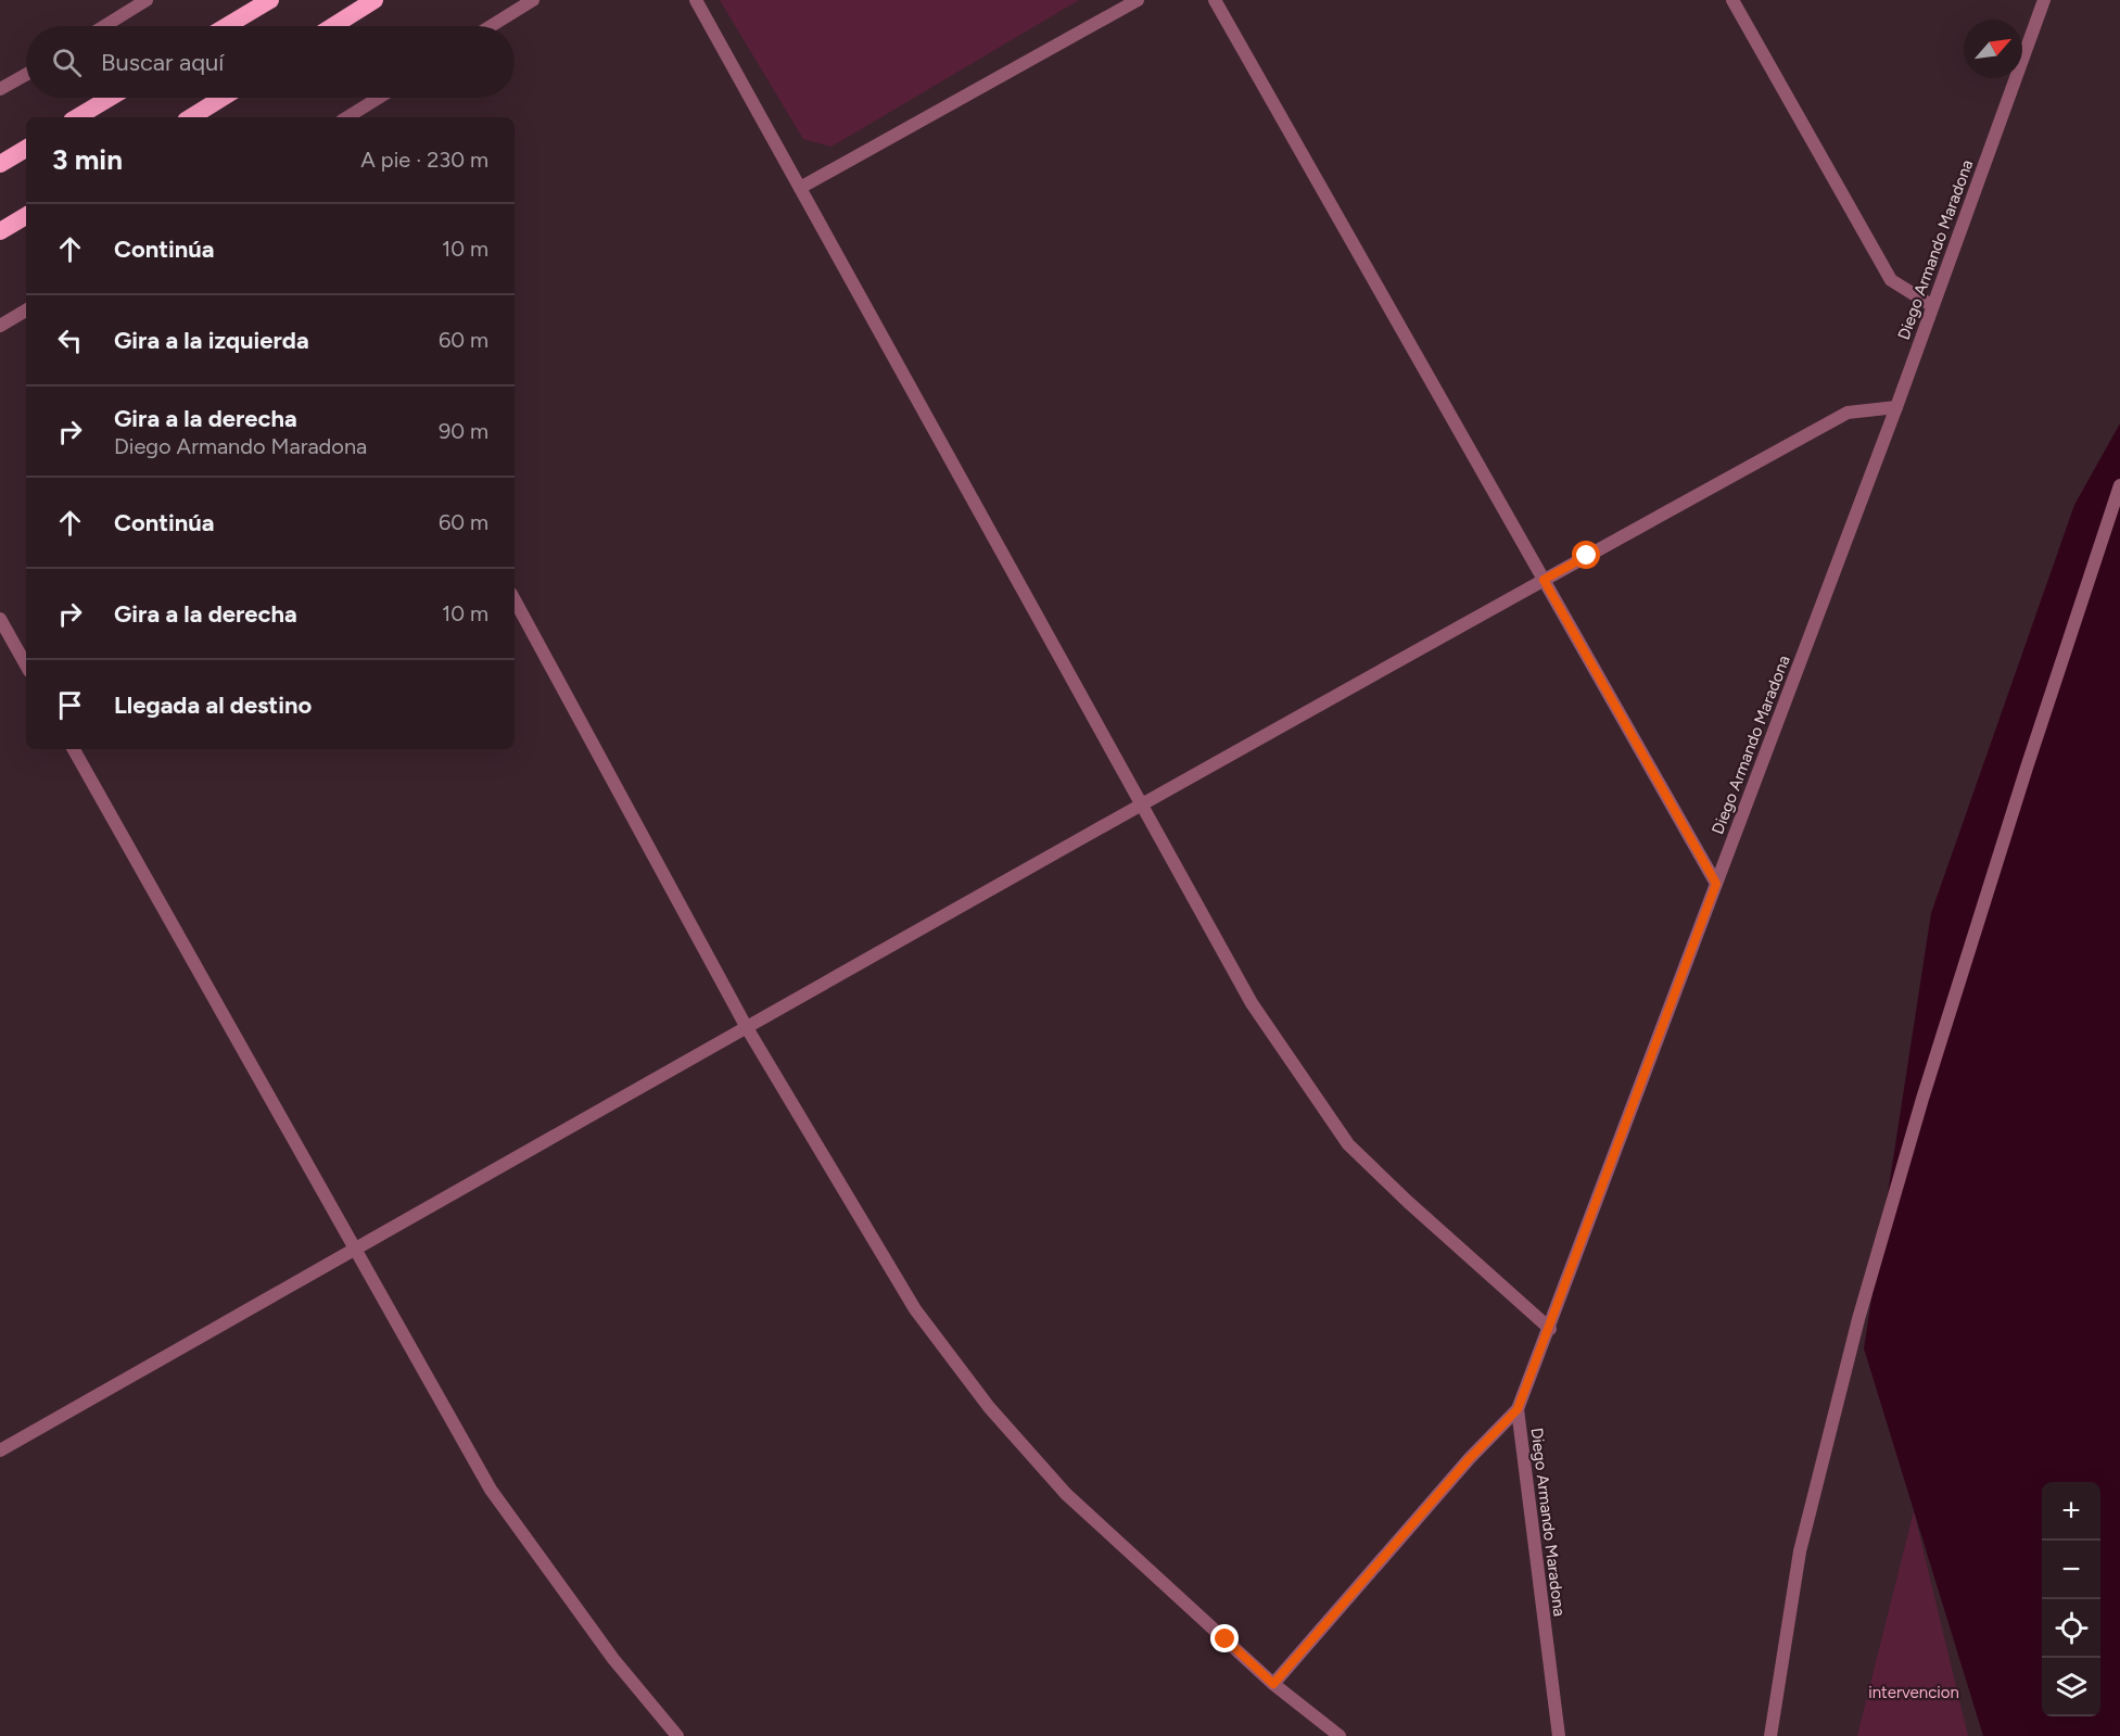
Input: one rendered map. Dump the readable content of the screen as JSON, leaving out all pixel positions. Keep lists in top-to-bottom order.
{
  "streets": {
    "street": ["Diego Armando Maradona"]
  },
  "parks": ["intervencion"],
  "north": "top right",
  "page": {
    "search": "Buscar aquí",
    "heading": ["3 min", "A pie · 230 m"],
    "list": [
      ["Continúa", "10 m"],
      ["Gira a la izquierda", "60 m"],
      ["Gira a la derecha", "Diego Armando Maradona", "90 m"],
      ["Continúa", "60 m"],
      ["Gira a la derecha", "10 m"],
      "Llegada al destino"
    ],
    "map_buttons": ["+", "−"]
  }
}
